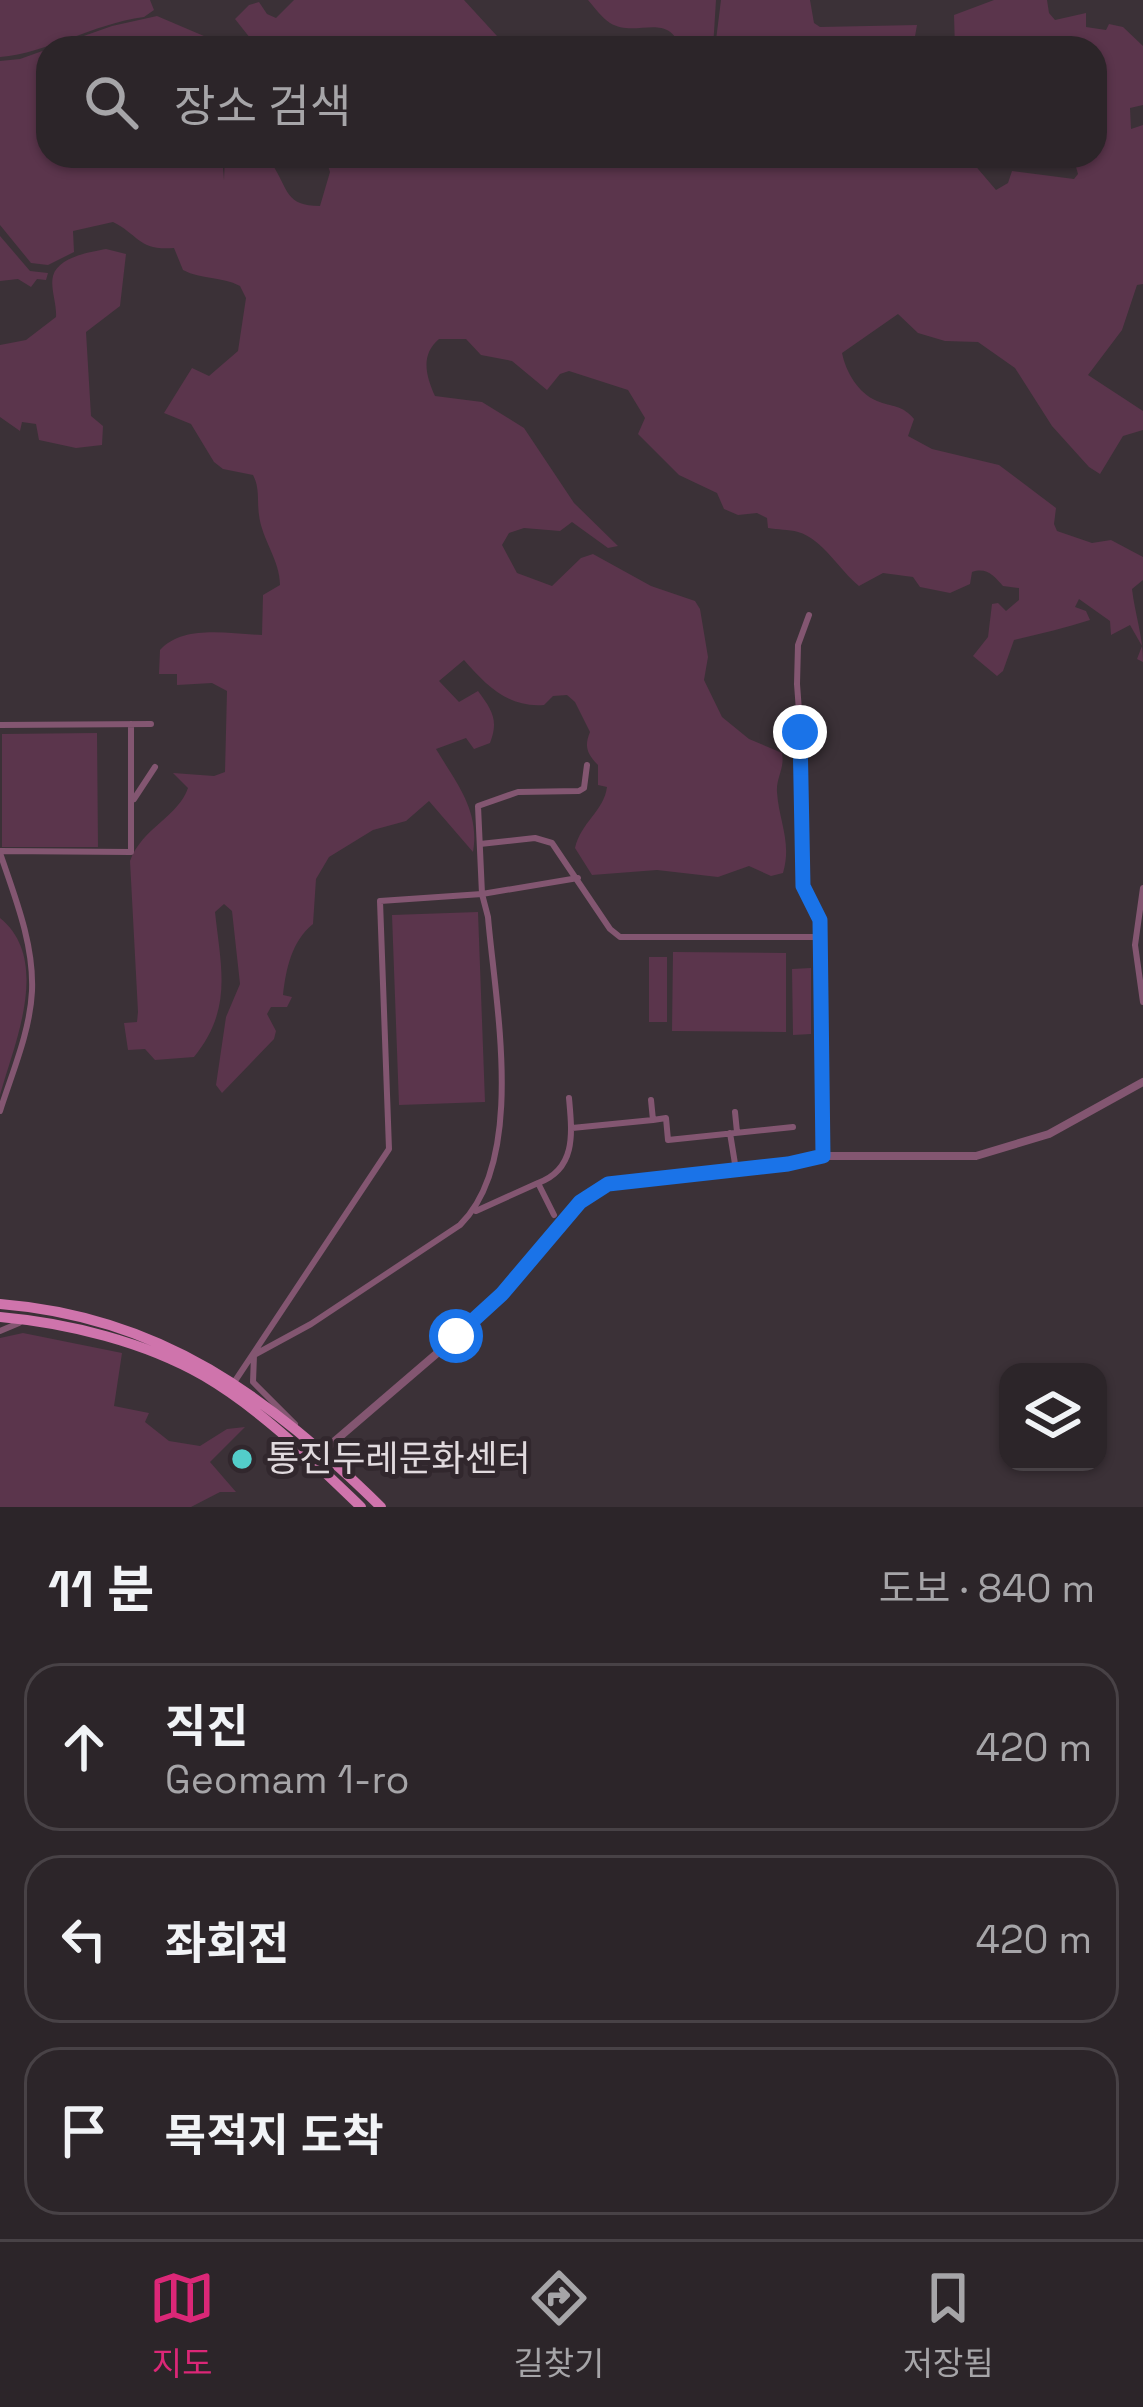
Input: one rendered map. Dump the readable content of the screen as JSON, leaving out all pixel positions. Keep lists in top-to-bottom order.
{
  "places": ["통진두레문화센터"],
  "page": {
    "search": "장소 검색",
    "heading": ["11 분", "도보 · 840 m"],
    "list": [
      ["직진", "Geomam 1-ro", "420 m"],
      ["좌회전", "420 m"],
      "목적지 도착"
    ],
    "nav": ["지도", "길찾기", "저장됨"]
  }
}
